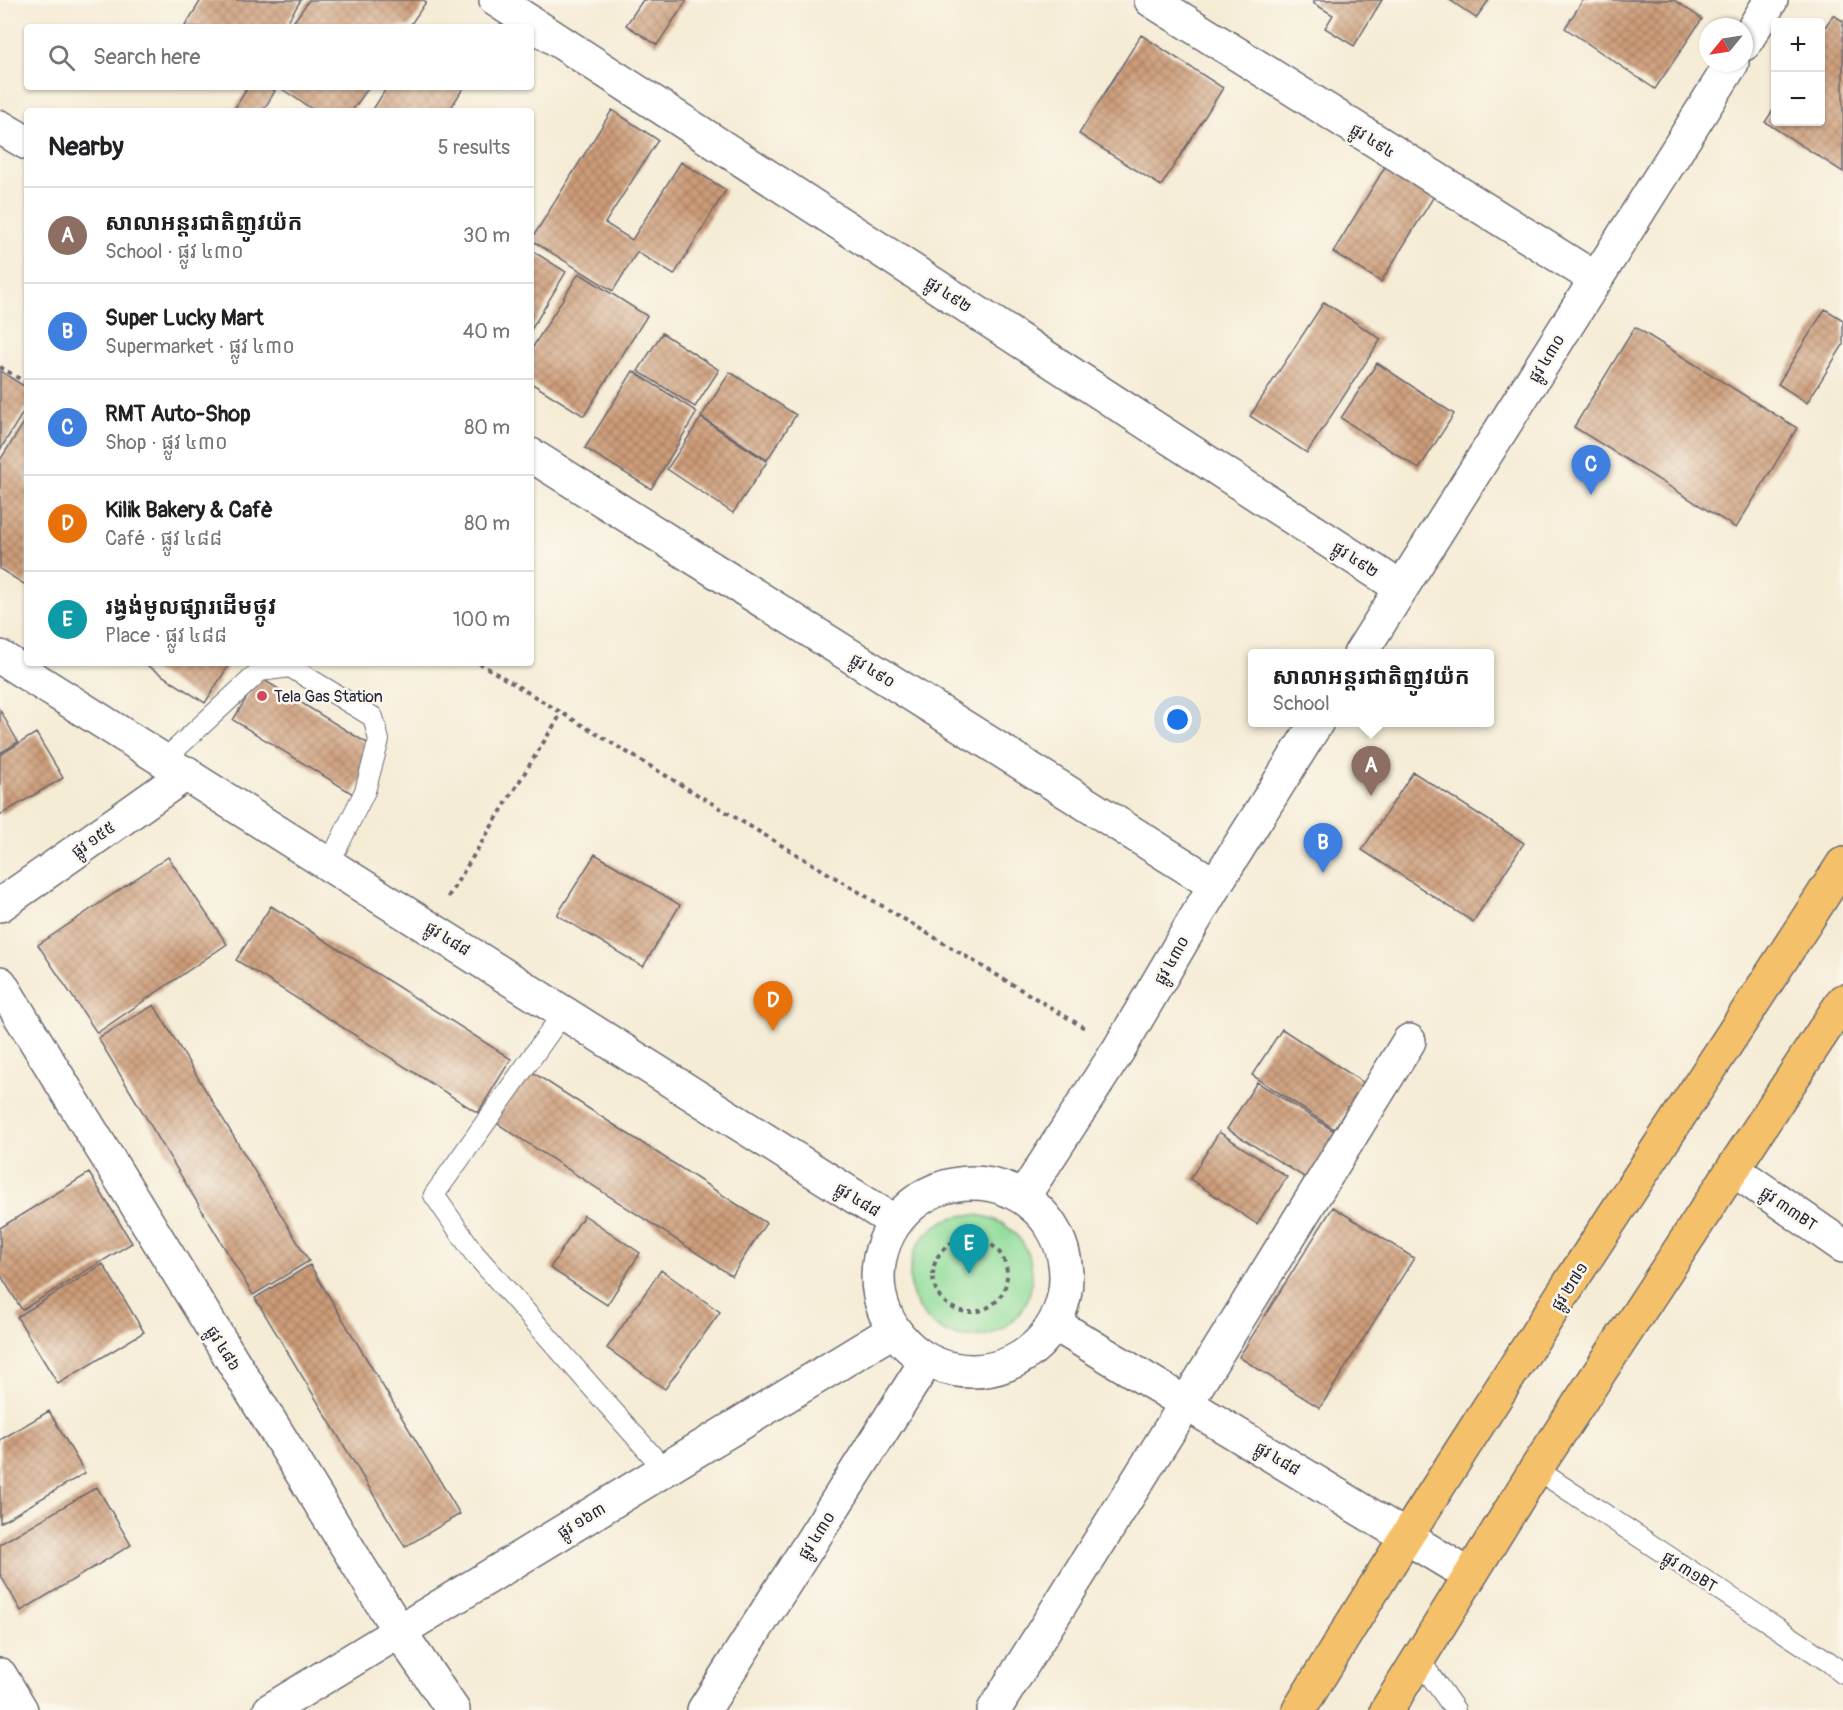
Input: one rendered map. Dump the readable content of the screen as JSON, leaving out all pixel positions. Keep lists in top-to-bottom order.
{
  "streets": {
    "main road": ["ផ្លូវ ២៧១"],
    "street": [
      "ផ្លូវ ៤៩៤",
      "ផ្លូវ ៤៩២",
      "ផ្លូវ ៤៣០",
      "ផ្លូវ ៤៩០",
      "ផ្លូវ ១៥៥",
      "ផ្លូវ ៤៨៨",
      "ផ្លូវ ៣៣BT",
      "ផ្លូវ ៤៨៦",
      "ផ្លូវ ១៦៣"
    ],
    "lane": ["ផ្លូវ ៣១BT"]
  },
  "crossings": [
    ["ផ្លូវ ៤៩៤", "ផ្លូវ ៤៣០"],
    ["ផ្លូវ ៤៩២", "ផ្លូវ ៤៣០"],
    ["ផ្លូវ ៤៣០", "ផ្លូវ ៤៩០"],
    ["ផ្លូវ ១៥៥", "ផ្លូវ ៤៨៨"],
    ["ផ្លូវ ៤៨៨", "ផ្លូវ ២៧១"],
    ["ផ្លូវ ៤៨៦", "ផ្លូវ ១៦៣"]
  ],
  "places": ["Tela Gas Station"],
  "north": "bottom left",
  "page": {
    "map_buttons": ["+", "−"],
    "search": "Search here",
    "heading": ["Nearby", "5 results"],
    "list": [
      {
        "mark": "A",
        "name": "សាលាអន្តរជាតិញូវយ៉ក",
        "note": "School · ផ្លូវ ៤៣០",
        "value": "30 m"
      },
      {
        "mark": "B",
        "name": "Super Lucky Mart",
        "note": "Supermarket · ផ្លូវ ៤៣០",
        "value": "40 m"
      },
      {
        "mark": "C",
        "name": "RMT Auto-Shop",
        "note": "Shop · ផ្លូវ ៤៣០",
        "value": "80 m"
      },
      {
        "mark": "D",
        "name": "Kilik Bakery & Cafè",
        "note": "Café · ផ្លូវ ៤៨៨",
        "value": "80 m"
      },
      {
        "mark": "E",
        "name": "រង្វង់មូលផ្សារដើមថ្កូវ",
        "note": "Place · ផ្លូវ ៤៨៨",
        "value": "100 m"
      }
    ],
    "pins": [
      "C",
      "A",
      "B",
      "D",
      "E"
    ],
    "popup": ["សាលាអន្តរជាតិញូវយ៉ក", "School"]
  }
}
